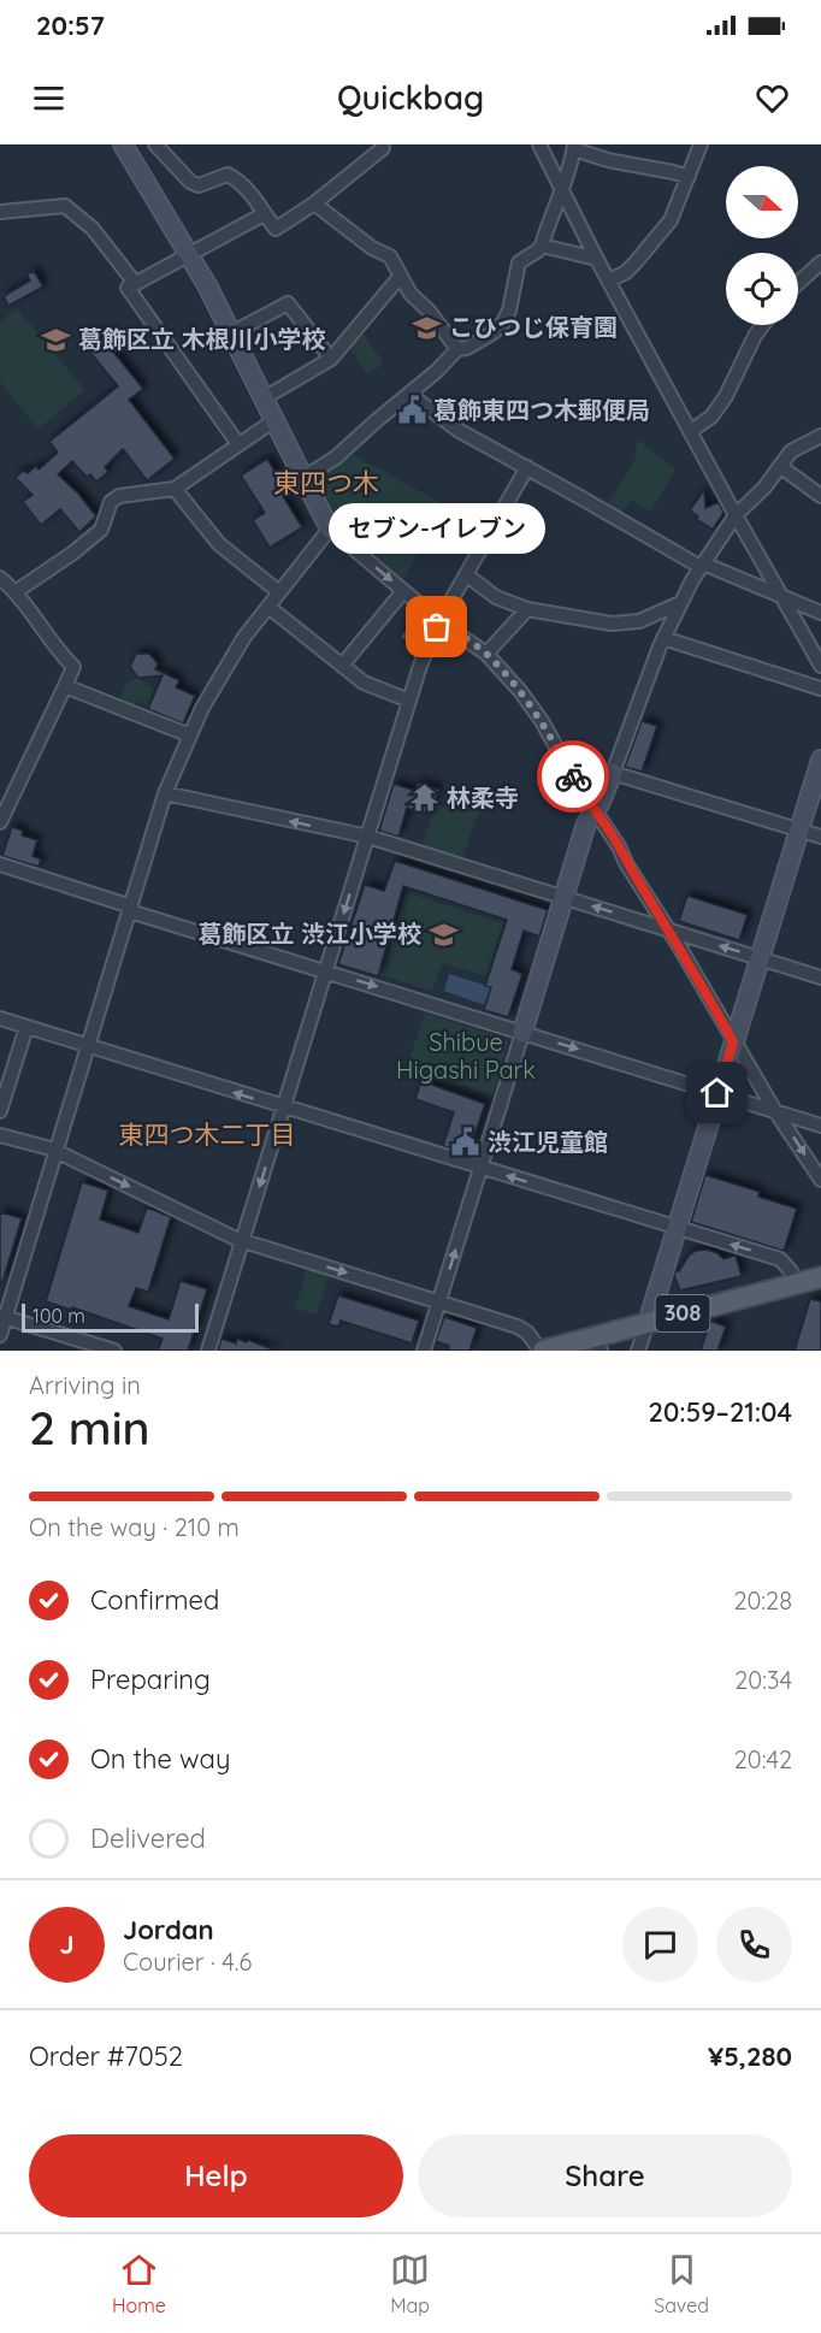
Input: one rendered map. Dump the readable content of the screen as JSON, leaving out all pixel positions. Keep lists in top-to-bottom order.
{
  "streets": {
    "main road": ["308"]
  },
  "districts": ["東四つ木", "東四つ木二丁目"],
  "parks": ["Shibue Higashi Park"],
  "places": {
    "school or university": ["こひつじ保育園", "葛飾区立 木根川小学校", "葛飾区立 渋江小学校"],
    "public building": ["葛飾東四つ木郵便局", "渋江児童館"],
    "other": ["セブン-イレブン"],
    "temple": ["林柔寺"]
  },
  "scale_bar": "100 m",
  "north": "right",
  "page": {
    "status": "20:57",
    "header": "Quickbag",
    "bubble": "セブン-イレブン",
    "scale": "100 m",
    "heading": ["2 min", "Arriving in", "20:59–21:04"],
    "panel": [
      "Jordan",
      "Courier · 4.6",
      "Order #7052",
      "¥5,280"
    ],
    "bar": "On the way · 210 m",
    "list": [
      ["Confirmed", "20:28"],
      ["Preparing", "20:34"],
      ["On the way", "20:42"],
      "Delivered"
    ],
    "round": "J",
    "buttons": ["Help", "Share"],
    "tabs": ["Home", "Map", "Saved"]
  }
}
